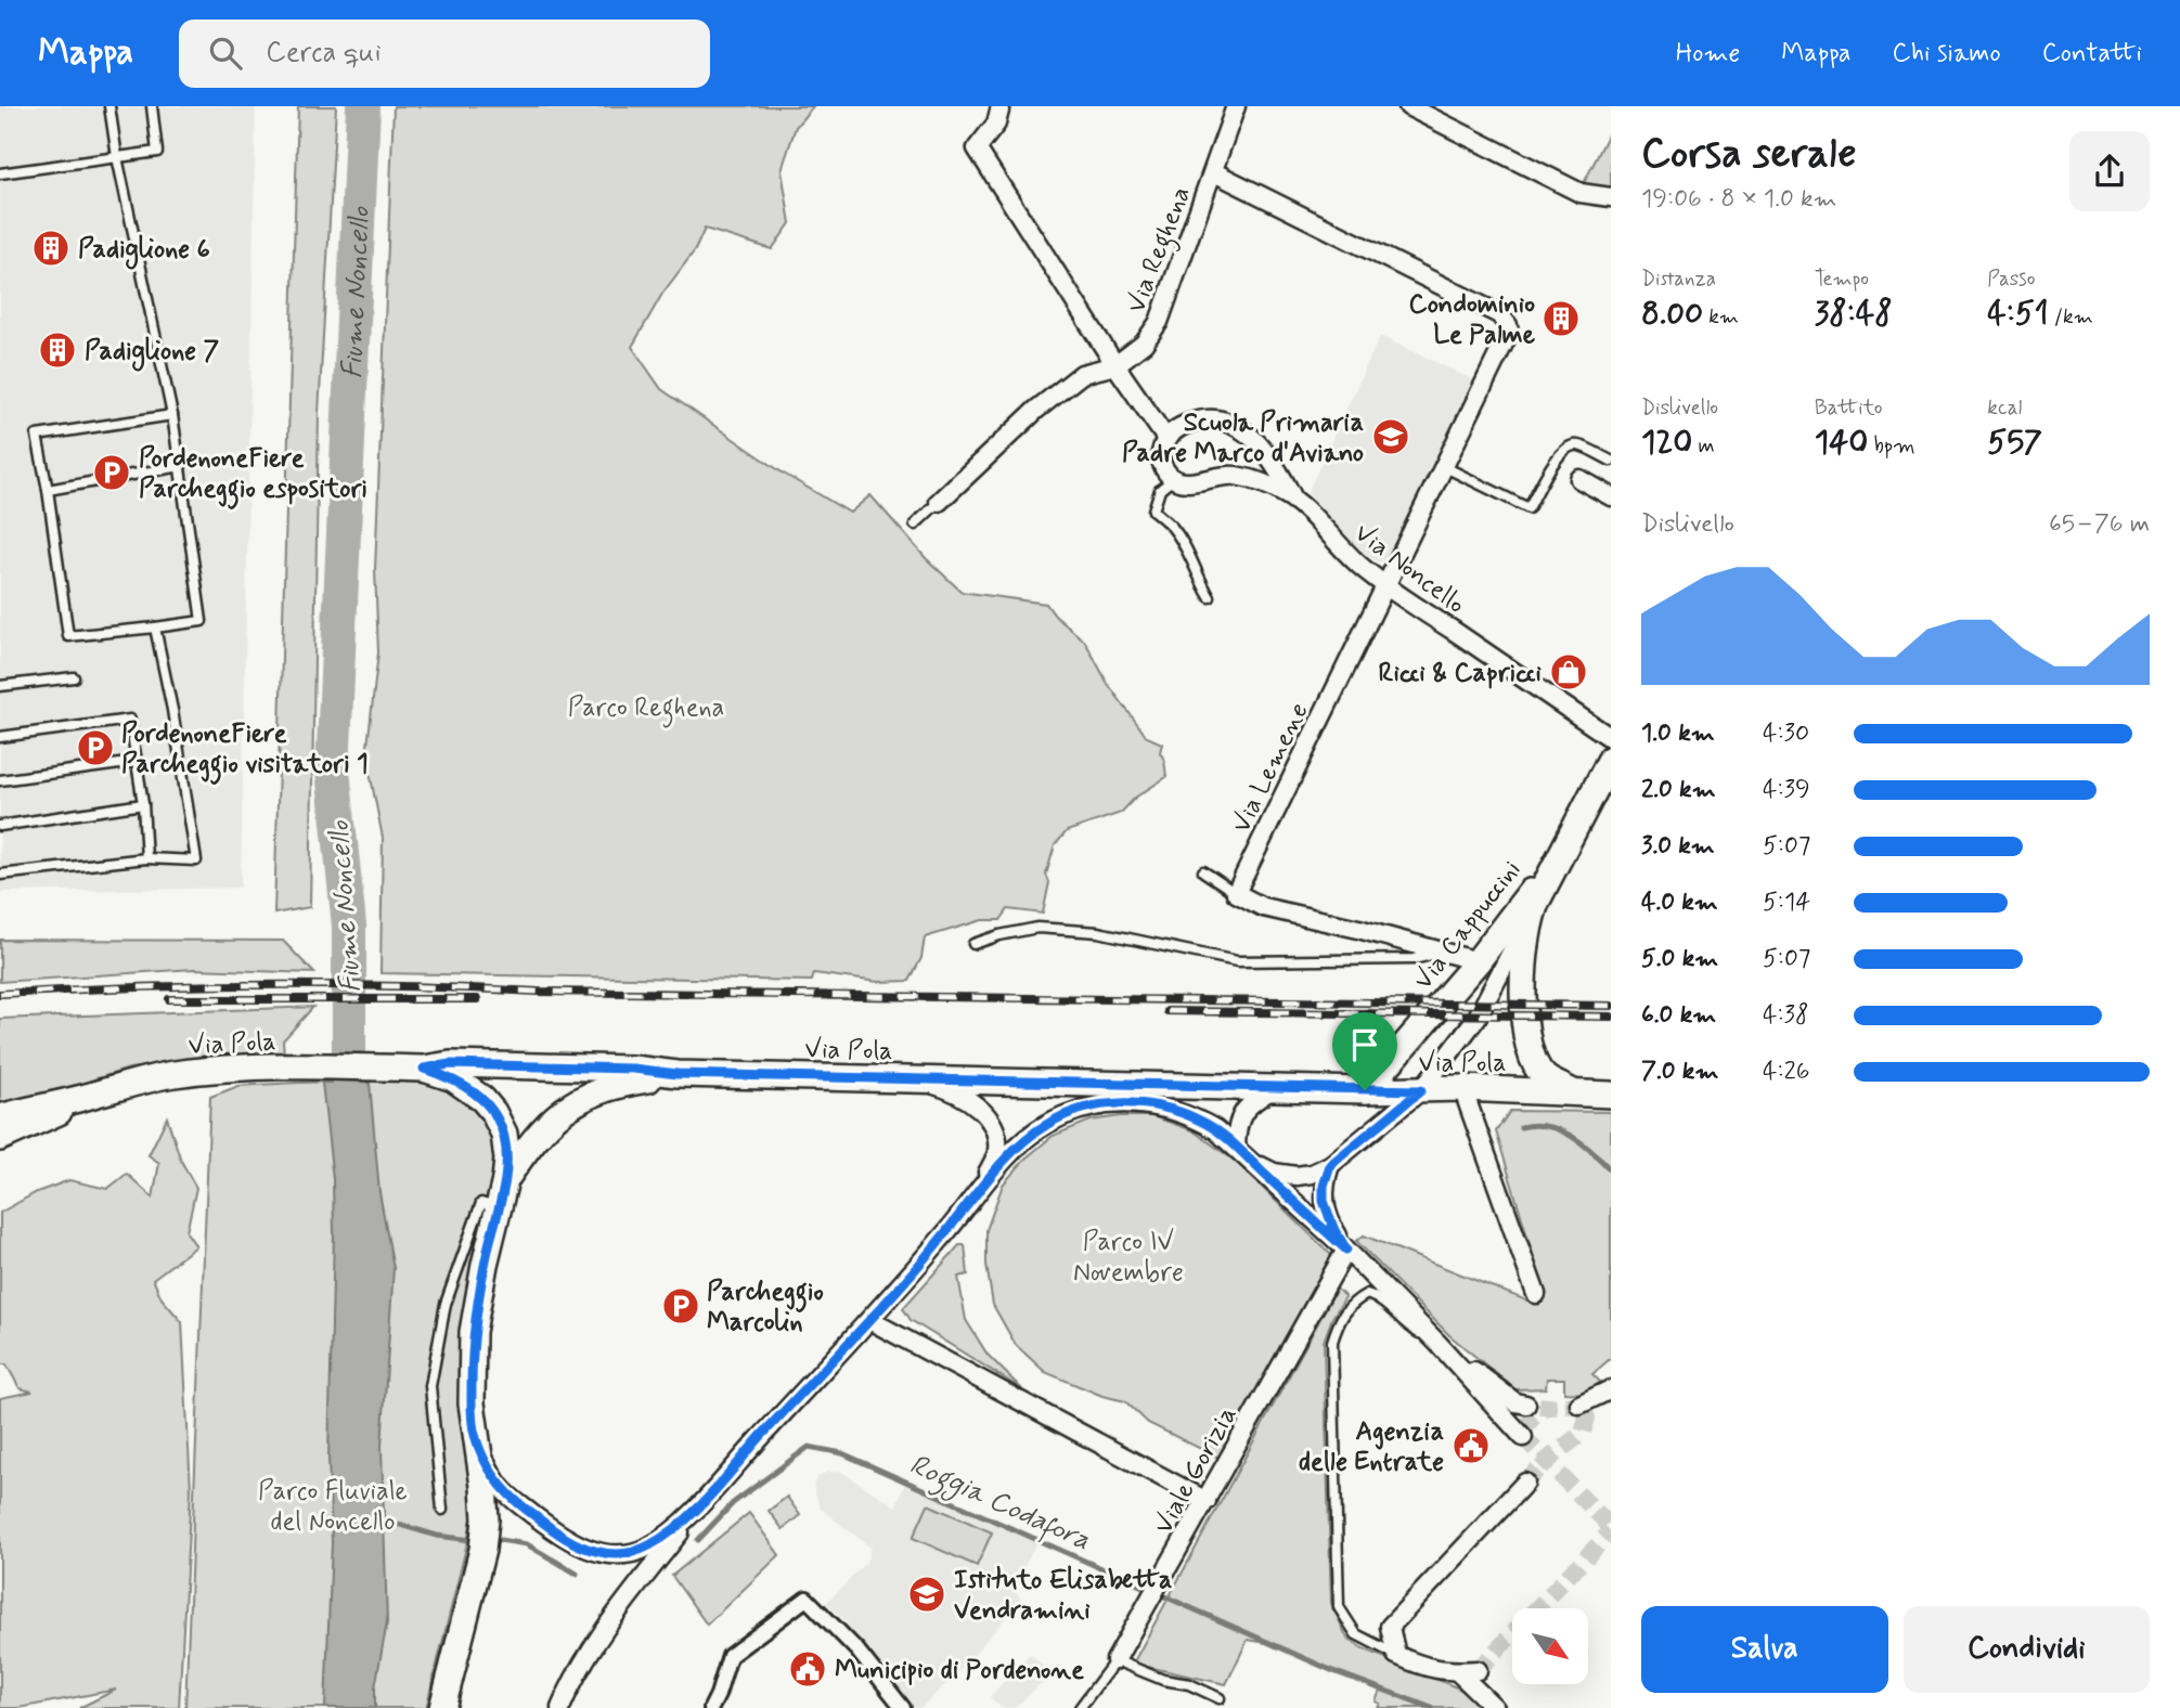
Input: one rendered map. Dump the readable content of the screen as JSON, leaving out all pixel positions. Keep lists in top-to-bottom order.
{
  "streets": {
    "main road": ["Via Cappuccini", "Via Pola"],
    "street": [
      "Via Reghena",
      "Via Noncello",
      "Via Lemene",
      "Viale Gorizia"
    ]
  },
  "crossings": [
    ["Via Reghena", "Via Lemene"],
    ["Via Noncello", "Via Lemene"],
    ["Via Cappuccini", "Via Pola"]
  ],
  "water": ["Fiume Noncello", "Roggia Codafora"],
  "parks": ["Parco Reghena", "Parco IV Novembre", "Parco Fluviale del Noncello"],
  "places": {
    "building": ["Padiglione 6", "Condominio Le Palme", "Padiglione 7"],
    "school or university": ["Scuola Primaria Padre Marco d'Aviano", "Istituto Elisabetta Vendramini"],
    "parking": ["PordenoneFiere Parcheggio espositori", "PordenoneFiere Parcheggio visitatori 1", "Parcheggio Marcolin"],
    "shop": ["Ricci & Capricci"],
    "public building": ["Agenzia delle Entrate", "Municipio di Pordenone"]
  },
  "north": "bottom right",
  "page": {
    "header": "Mappa",
    "search": "Cerca qui",
    "nav": [
      "Home",
      "Mappa",
      "Chi siamo",
      "Contatti"
    ],
    "heading": ["Corsa serale", "19:06 · 8 × 1.0 km"],
    "stats": [
      ["Distanza", "8.00 km"],
      ["Tempo", "38:48"],
      ["Passo", "4:51 /km"],
      ["Dislivello", "120 m"],
      ["Battito", "140 bpm"],
      ["kcal", "557"]
    ],
    "chart": ["Dislivello", "65–76 m"],
    "list": [
      {
        "name": "1.0 km",
        "note": "4:30"
      },
      {
        "name": "2.0 km",
        "note": "4:39"
      },
      {
        "name": "3.0 km",
        "note": "5:07"
      },
      {
        "name": "4.0 km",
        "note": "5:14"
      },
      {
        "name": "5.0 km",
        "note": "5:07"
      },
      {
        "name": "6.0 km",
        "note": "4:38"
      },
      {
        "name": "7.0 km",
        "note": "4:26"
      }
    ],
    "buttons": ["Salva", "Condividi"]
  }
}
